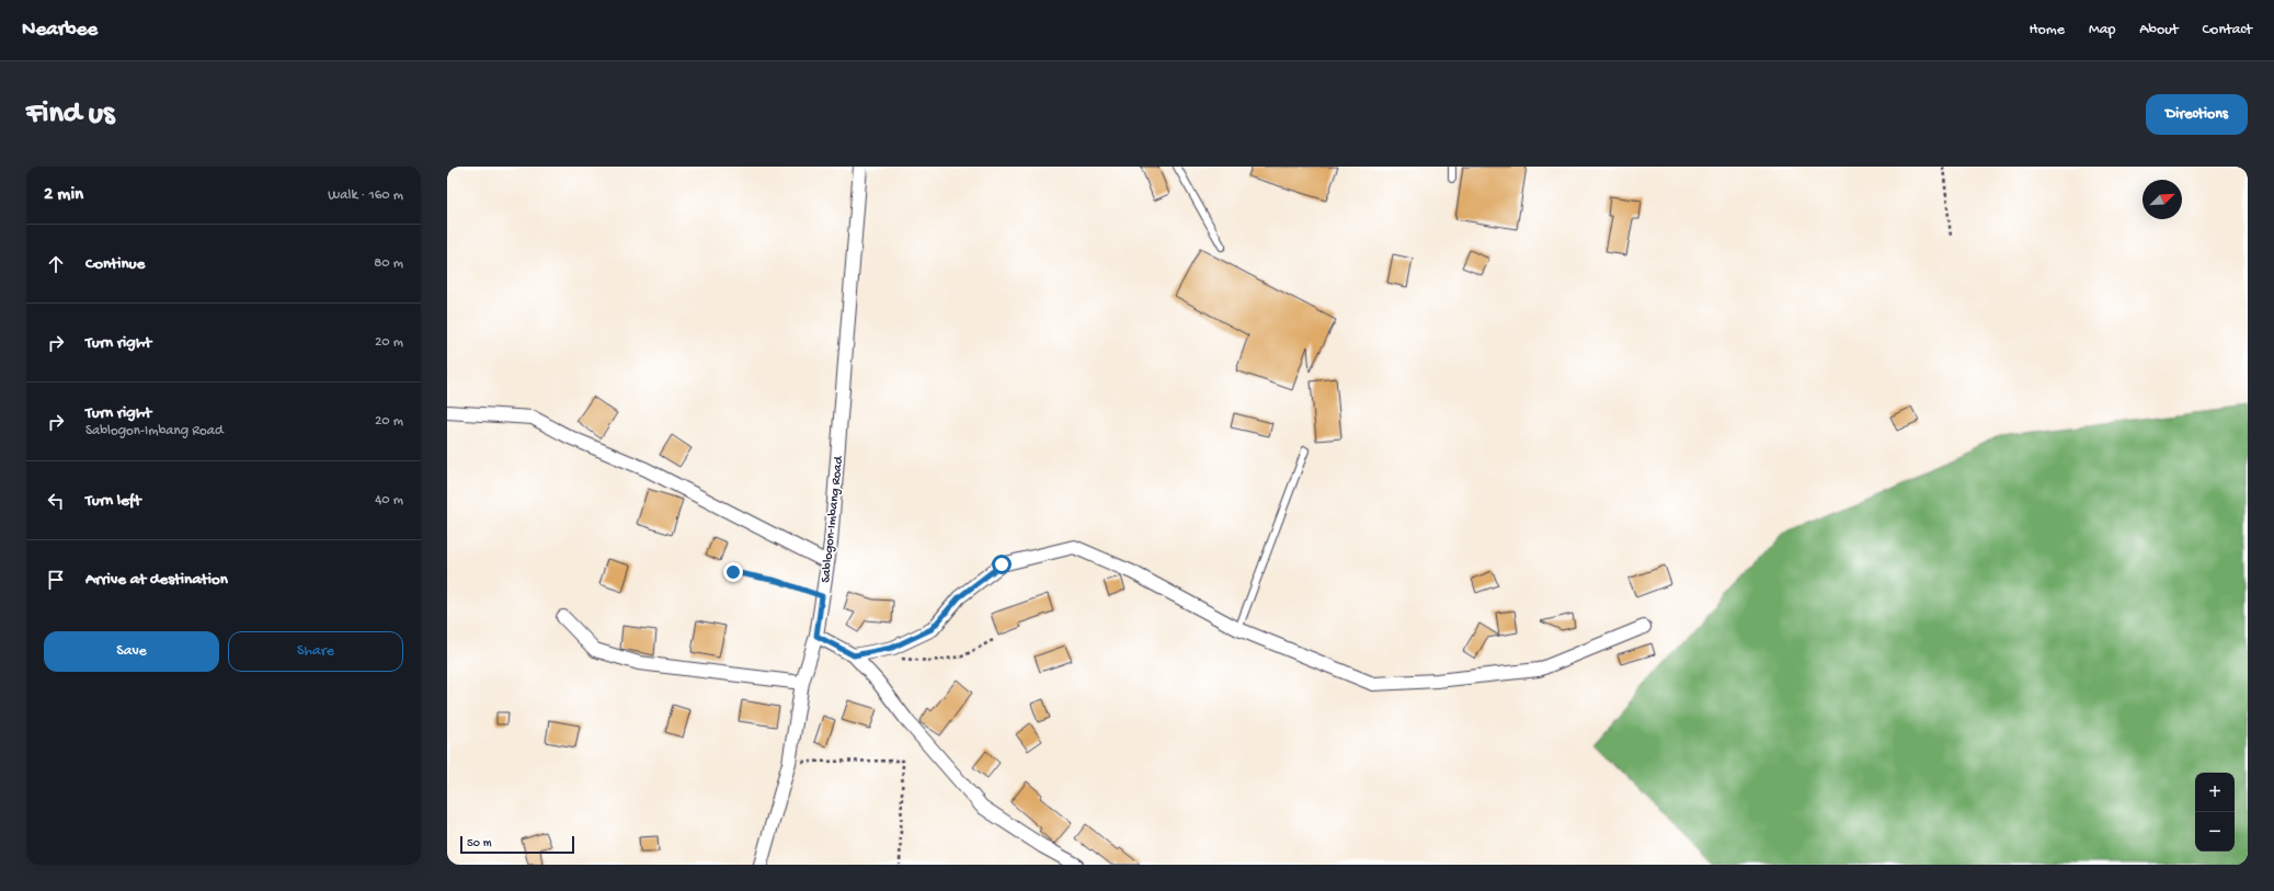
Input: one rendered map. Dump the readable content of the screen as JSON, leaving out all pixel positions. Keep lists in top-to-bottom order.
{
  "streets": {
    "street": ["Sablogon-Imbang Road"]
  },
  "scale_bar": "50 m",
  "north": "top right",
  "page": {
    "header": "Nearbee",
    "nav": [
      "Home",
      "Map",
      "About",
      "Contact"
    ],
    "buttons": [
      "Directions",
      ["Save", "Share"]
    ],
    "title": "Find us",
    "heading": ["2 min", "Walk · 160 m"],
    "list": [
      ["Continue", "80 m"],
      ["Turn right", "20 m"],
      ["Turn right", "Sablogon-Imbang Road", "20 m"],
      ["Turn left", "40 m"],
      "Arrive at destination"
    ],
    "map_buttons": ["+", "−"],
    "scale": "50 m"
  }
}
